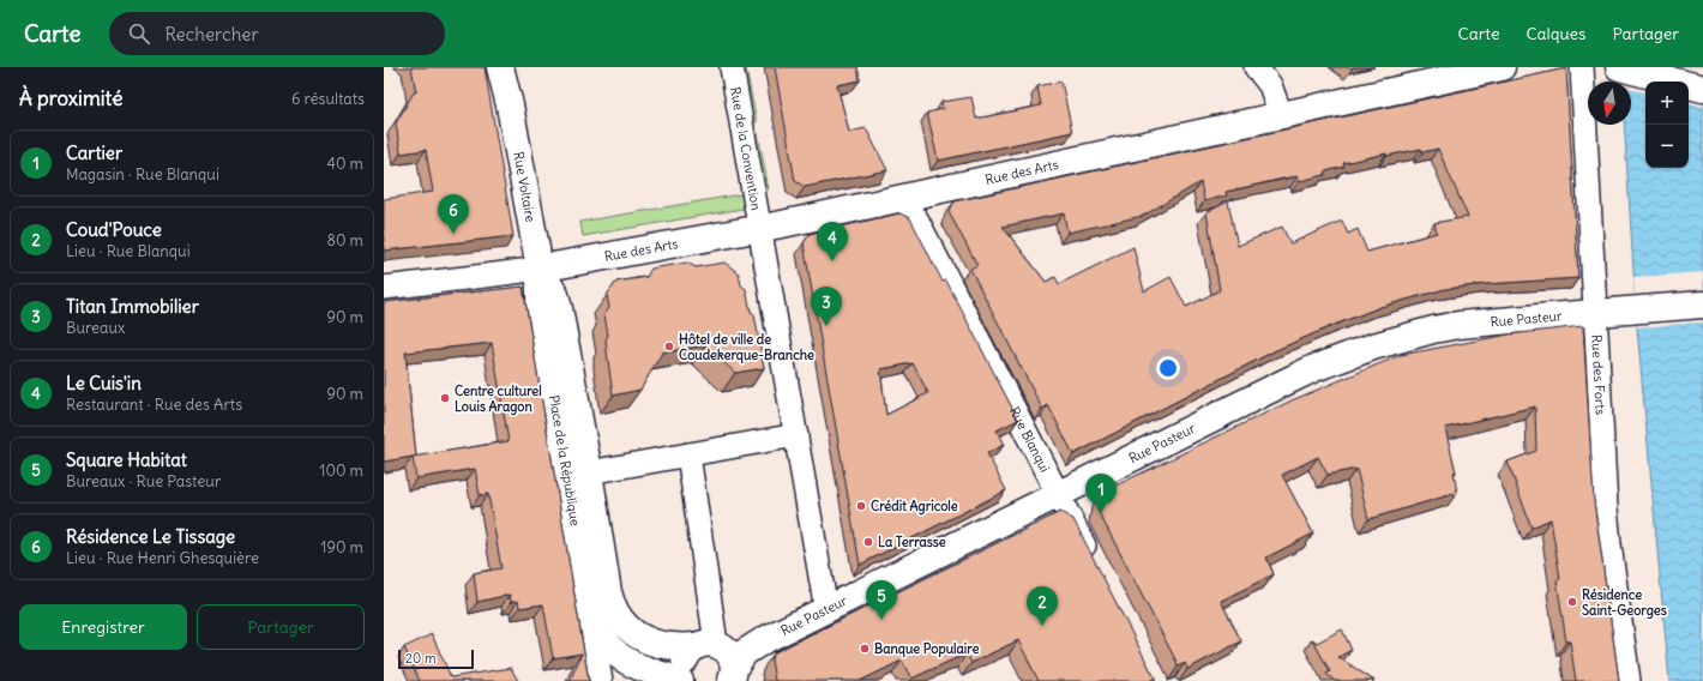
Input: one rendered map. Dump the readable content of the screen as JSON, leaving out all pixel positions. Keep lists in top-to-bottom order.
{
  "streets": {
    "street": [
      "Rue de la Convention",
      "Rue des Arts",
      "Rue Voltaire",
      "Rue Pasteur",
      "Rue des Forts",
      "Rue Blanqui",
      "Place de la République"
    ]
  },
  "crossings": [
    ["Rue de la Convention", "Rue des Arts"],
    ["Rue des Arts", "Rue Voltaire"],
    ["Rue des Arts", "Rue Blanqui"],
    ["Rue des Arts", "Place de la République"],
    ["Rue Voltaire", "Place de la République"],
    ["Rue Pasteur", "Rue des Forts"],
    ["Rue Pasteur", "Rue Blanqui"]
  ],
  "places": [
    "Hôtel de ville de Coudekerque-Branche",
    "Centre culturel Louis Aragon",
    "Crédit Agricole",
    "La Terrasse",
    "Résidence Saint-Georges",
    "Banque Populaire"
  ],
  "scale_bar": "20 m",
  "north": "bottom",
  "page": {
    "header": "Carte",
    "search": "Rechercher",
    "nav": ["Carte", "Calques", "Partager"],
    "heading": ["À proximité", "6 résultats"],
    "map_buttons": ["+", "−"],
    "list": [
      {
        "mark": "1",
        "name": "Cartier",
        "note": "Magasin · Rue Blanqui",
        "value": "40 m"
      },
      {
        "mark": "2",
        "name": "Coud'Pouce",
        "note": "Lieu · Rue Blanqui",
        "value": "80 m"
      },
      {
        "mark": "3",
        "name": "Titan Immobilier",
        "note": "Bureaux",
        "value": "90 m"
      },
      {
        "mark": "4",
        "name": "Le Cuis'in",
        "note": "Restaurant · Rue des Arts",
        "value": "90 m"
      },
      {
        "mark": "5",
        "name": "Square Habitat",
        "note": "Bureaux · Rue Pasteur",
        "value": "100 m"
      },
      {
        "mark": "6",
        "name": "Résidence Le Tissage",
        "note": "Lieu · Rue Henri Ghesquière",
        "value": "190 m"
      }
    ],
    "pins": [
      "6",
      "4",
      "3",
      "1",
      "5",
      "2"
    ],
    "buttons": ["Enregistrer", "Partager"],
    "scale": "20 m"
  }
}
